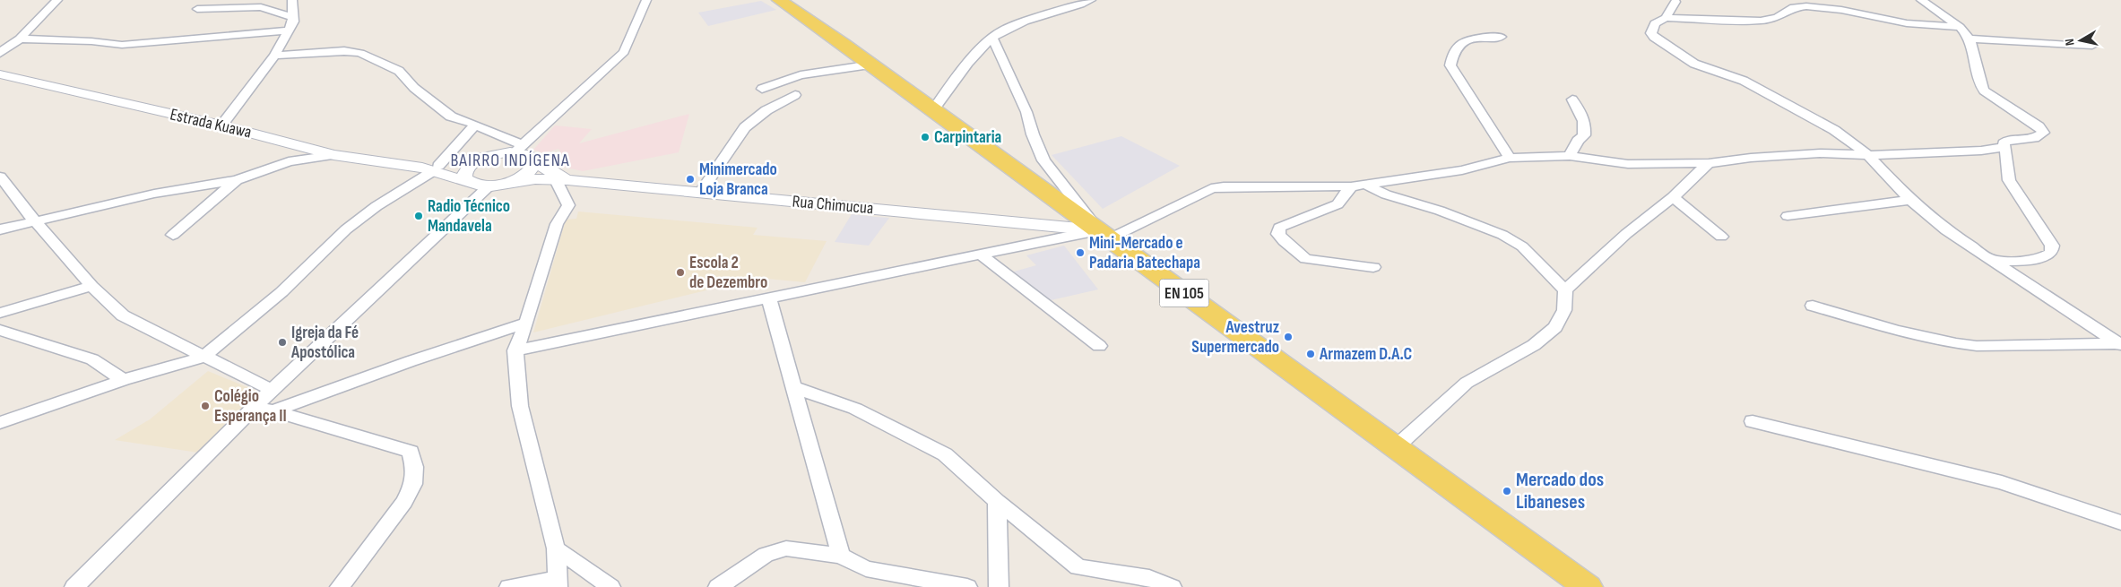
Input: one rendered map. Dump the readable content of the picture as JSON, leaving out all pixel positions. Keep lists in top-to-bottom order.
{
  "streets": {
    "main road": ["EN 105"],
    "street": ["Estrada Kuawa", "Rua Chimucua"]
  },
  "crossings": [
    ["Estrada Kuawa", "Rua Chimucua"],
    ["Rua Chimucua", "EN 105"]
  ],
  "districts": ["BAIRRO INDÍGENA"],
  "places": [
    "Carpintaria",
    "Minimercado Loja Branca",
    "Radio Técnico Mandavela",
    "Mini-Mercado e Padaria Batechapa",
    "Escola 2 de Dezembro",
    "Avestruz Supermercado",
    "Igreja da Fé Apostólica",
    "Armazem D.A.C",
    "Colégio Esperança II",
    "Mercado dos Libaneses"
  ],
  "north": "left"
}
